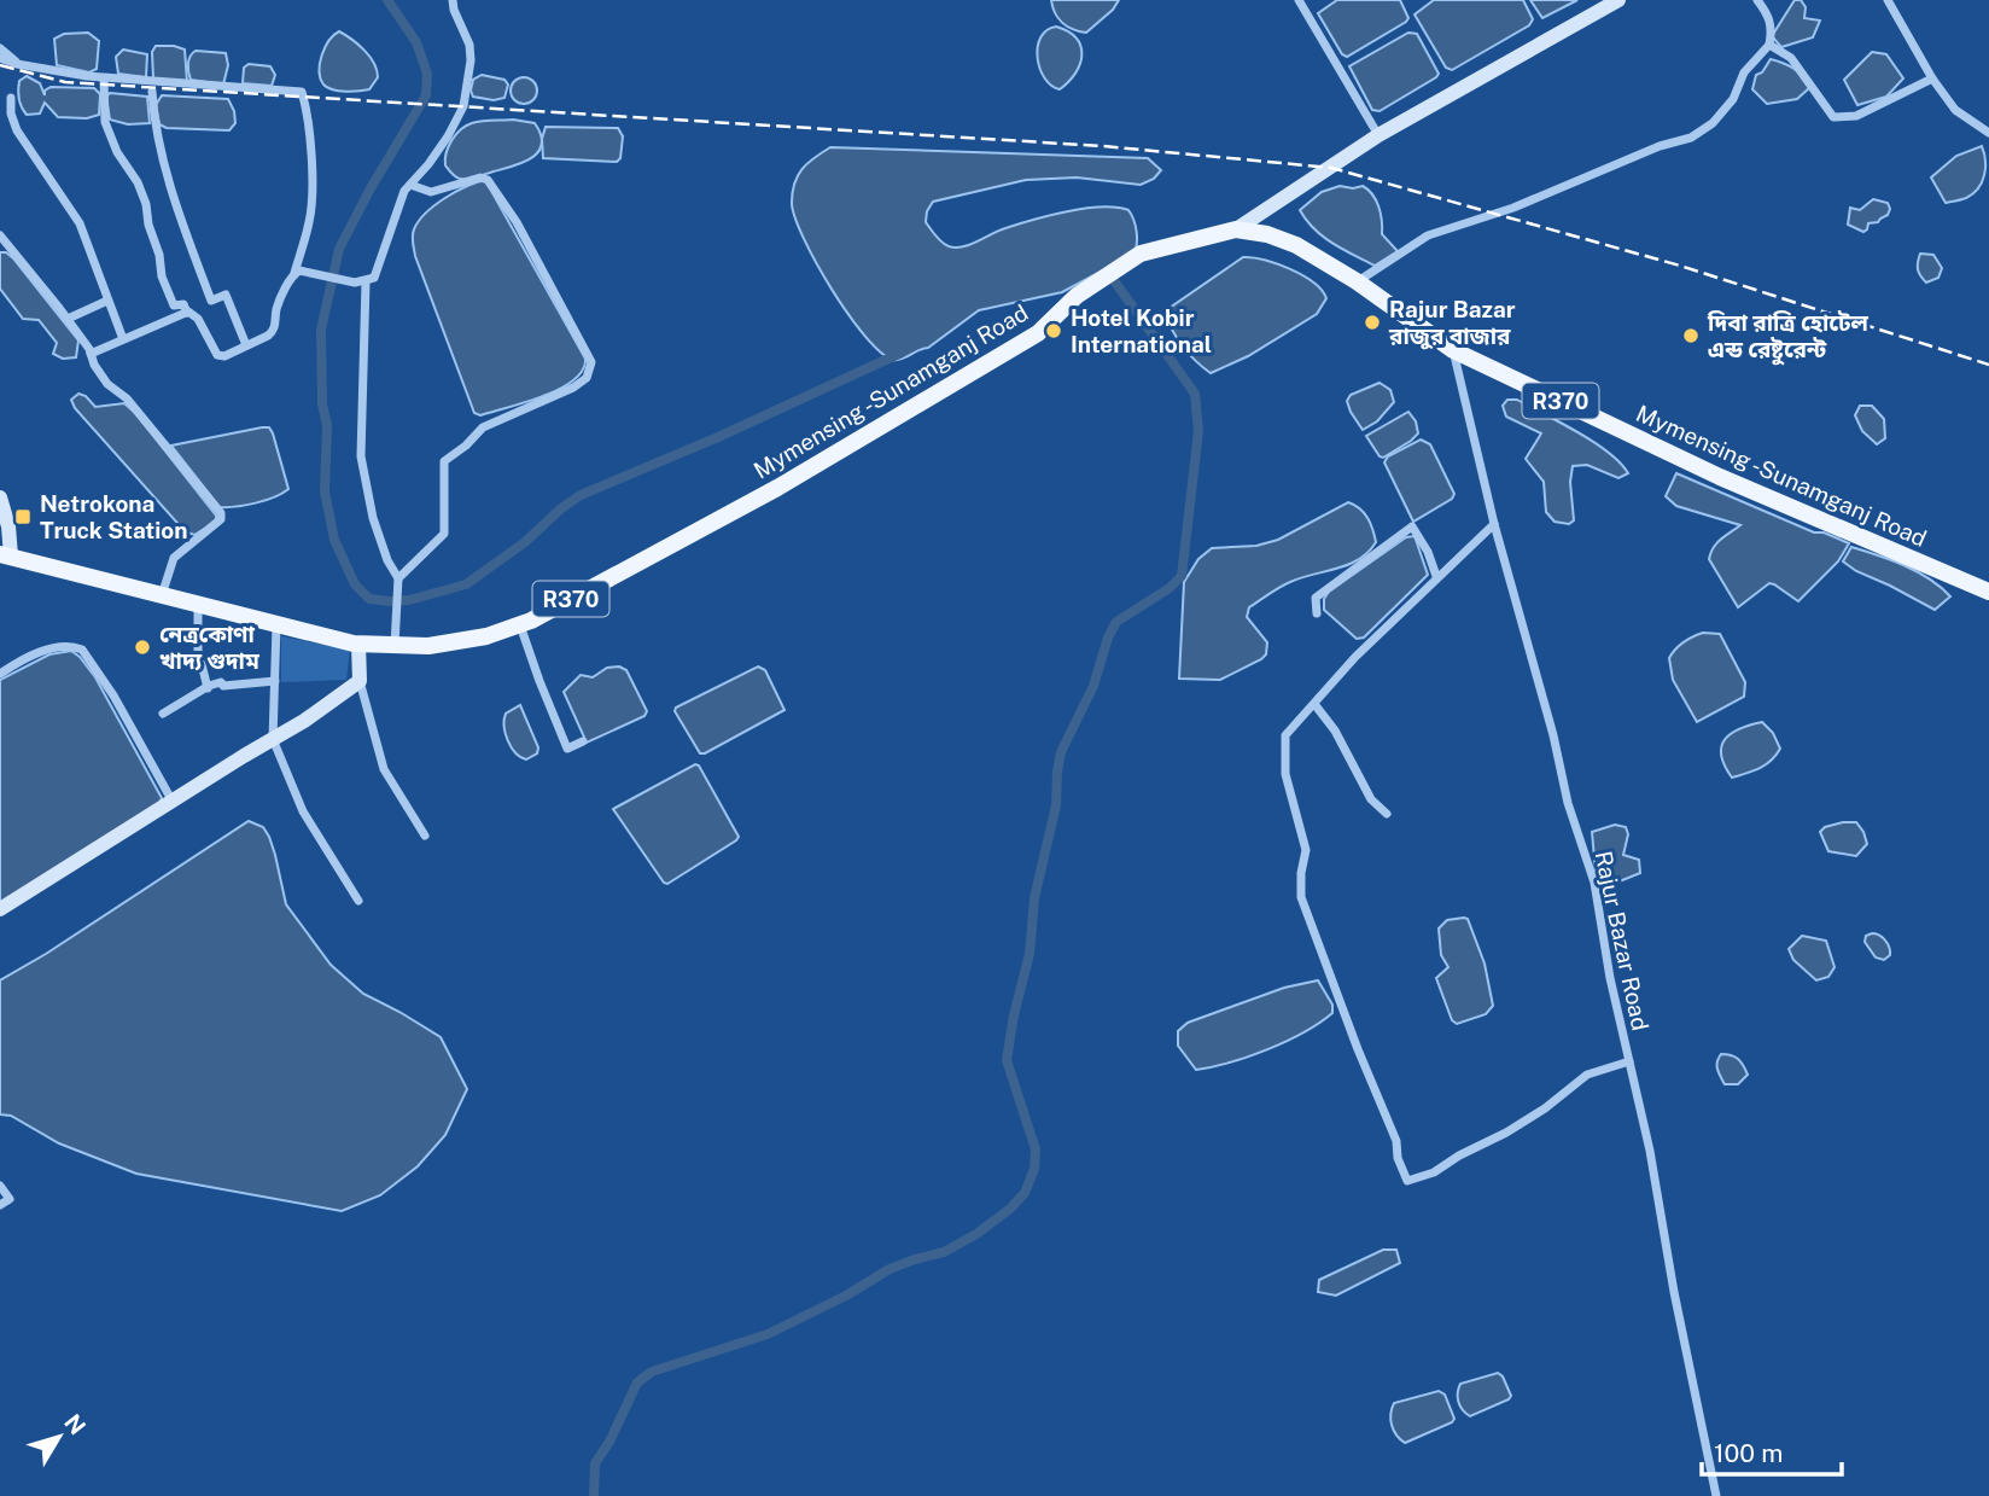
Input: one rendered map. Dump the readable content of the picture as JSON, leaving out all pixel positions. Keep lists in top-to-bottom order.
{
  "streets": {
    "main road": ["Mymensing -Sunamganj Road", "R370"],
    "street": ["Rajur Bazar Road"]
  },
  "crossings": [
    ["Mymensing -Sunamganj Road", "Rajur Bazar Road"]
  ],
  "places": {
    "other": [
      "Rajur Bazar রাজুর বাজার",
      "Hotel Kobir International",
      "দিবা রাত্রি হোটেল এন্ড রেষ্টুরেন্ট",
      "‌নেত্র‌কোণা খাদ্য গুদাম"
    ],
    "transit": ["Netrokona Truck Station"]
  },
  "scale_bar": "100 m",
  "north": "top right"
}
